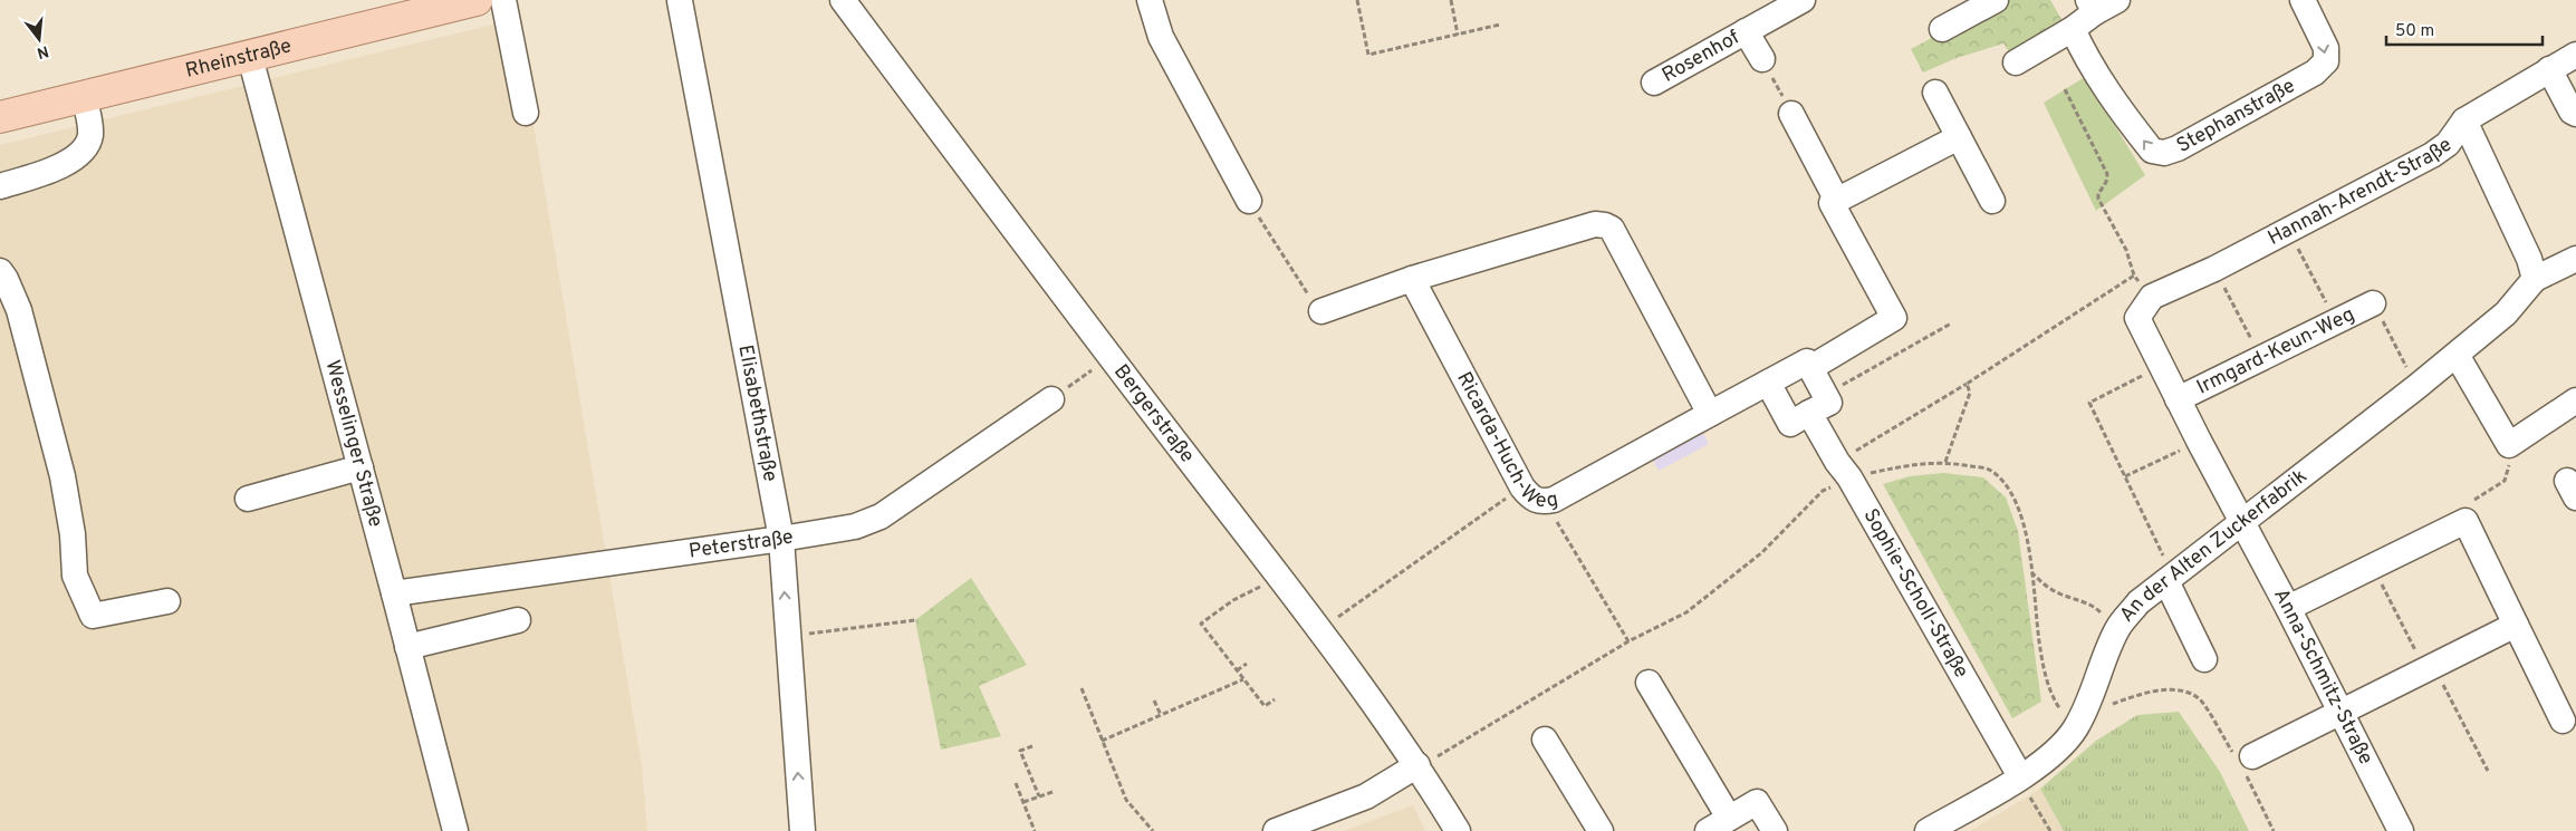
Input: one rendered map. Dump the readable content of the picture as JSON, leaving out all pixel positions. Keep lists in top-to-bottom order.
{
  "streets": {
    "main road": ["Rheinstraße"],
    "street": [
      "Rosenhof",
      "Stephanstraße",
      "Hannah-Arendt-Straße",
      "Irmgard-Keun-Weg",
      "Bergerstraße",
      "Elisabethstraße",
      "Ricarda-Huch-Weg",
      "Wesselinger Straße",
      "Peterstraße",
      "An der Alten Zuckerfabrik",
      "Sophie-Scholl-Straße",
      "Anna-Schmitz-Straße"
    ]
  },
  "crossings": [
    ["Rheinstraße", "Wesselinger Straße"],
    ["Hannah-Arendt-Straße", "Irmgard-Keun-Weg"],
    ["Irmgard-Keun-Weg", "An der Alten Zuckerfabrik"],
    ["Irmgard-Keun-Weg", "Anna-Schmitz-Straße"],
    ["Elisabethstraße", "Peterstraße"],
    ["Wesselinger Straße", "Peterstraße"],
    ["An der Alten Zuckerfabrik", "Sophie-Scholl-Straße"],
    ["An der Alten Zuckerfabrik", "Anna-Schmitz-Straße"]
  ],
  "scale_bar": "50 m",
  "north": "bottom"
}
